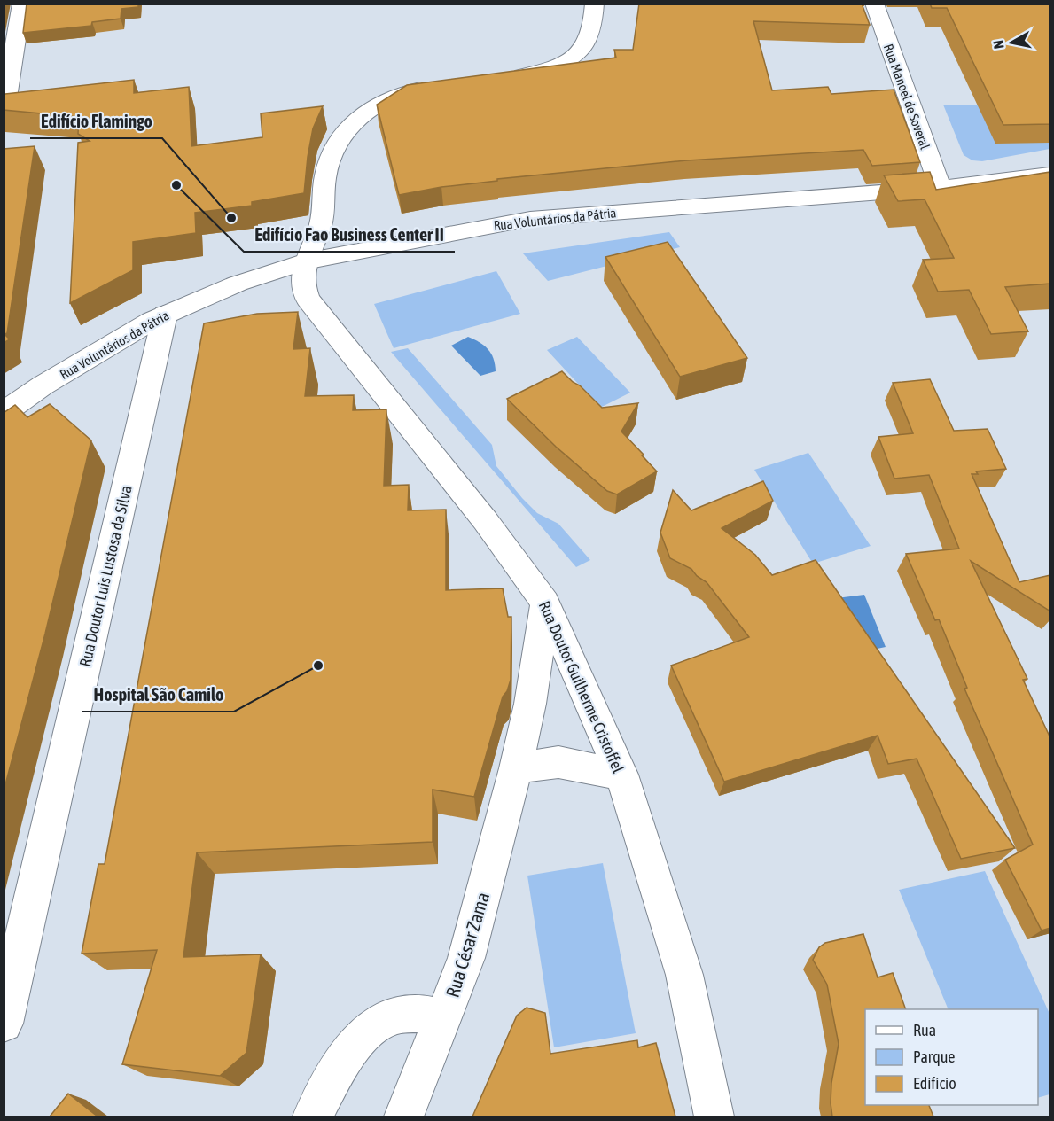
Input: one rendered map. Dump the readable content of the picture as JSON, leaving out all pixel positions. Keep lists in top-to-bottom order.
{
  "streets": {
    "street": [
      "Rua Manoel de Soveral",
      "Rua Voluntários da Pátria",
      "Rua Doutor Luis Lustosa da Silva",
      "Rua Doutor Guilherme Cristoffel",
      "Rua César Zama"
    ]
  },
  "crossings": [
    ["Rua Manoel de Soveral", "Rua Voluntários da Pátria"],
    ["Rua Voluntários da Pátria", "Rua Doutor Luis Lustosa da Silva"],
    ["Rua Voluntários da Pátria", "Rua Doutor Guilherme Cristoffel"],
    ["Rua Doutor Guilherme Cristoffel", "Rua César Zama"]
  ],
  "places": ["Edifício Fao Business Center II", "Edifício Flamingo", "Hospital São Camilo"],
  "legend": ["Rua", "Parque", "Edifício"],
  "north": "left"
}
